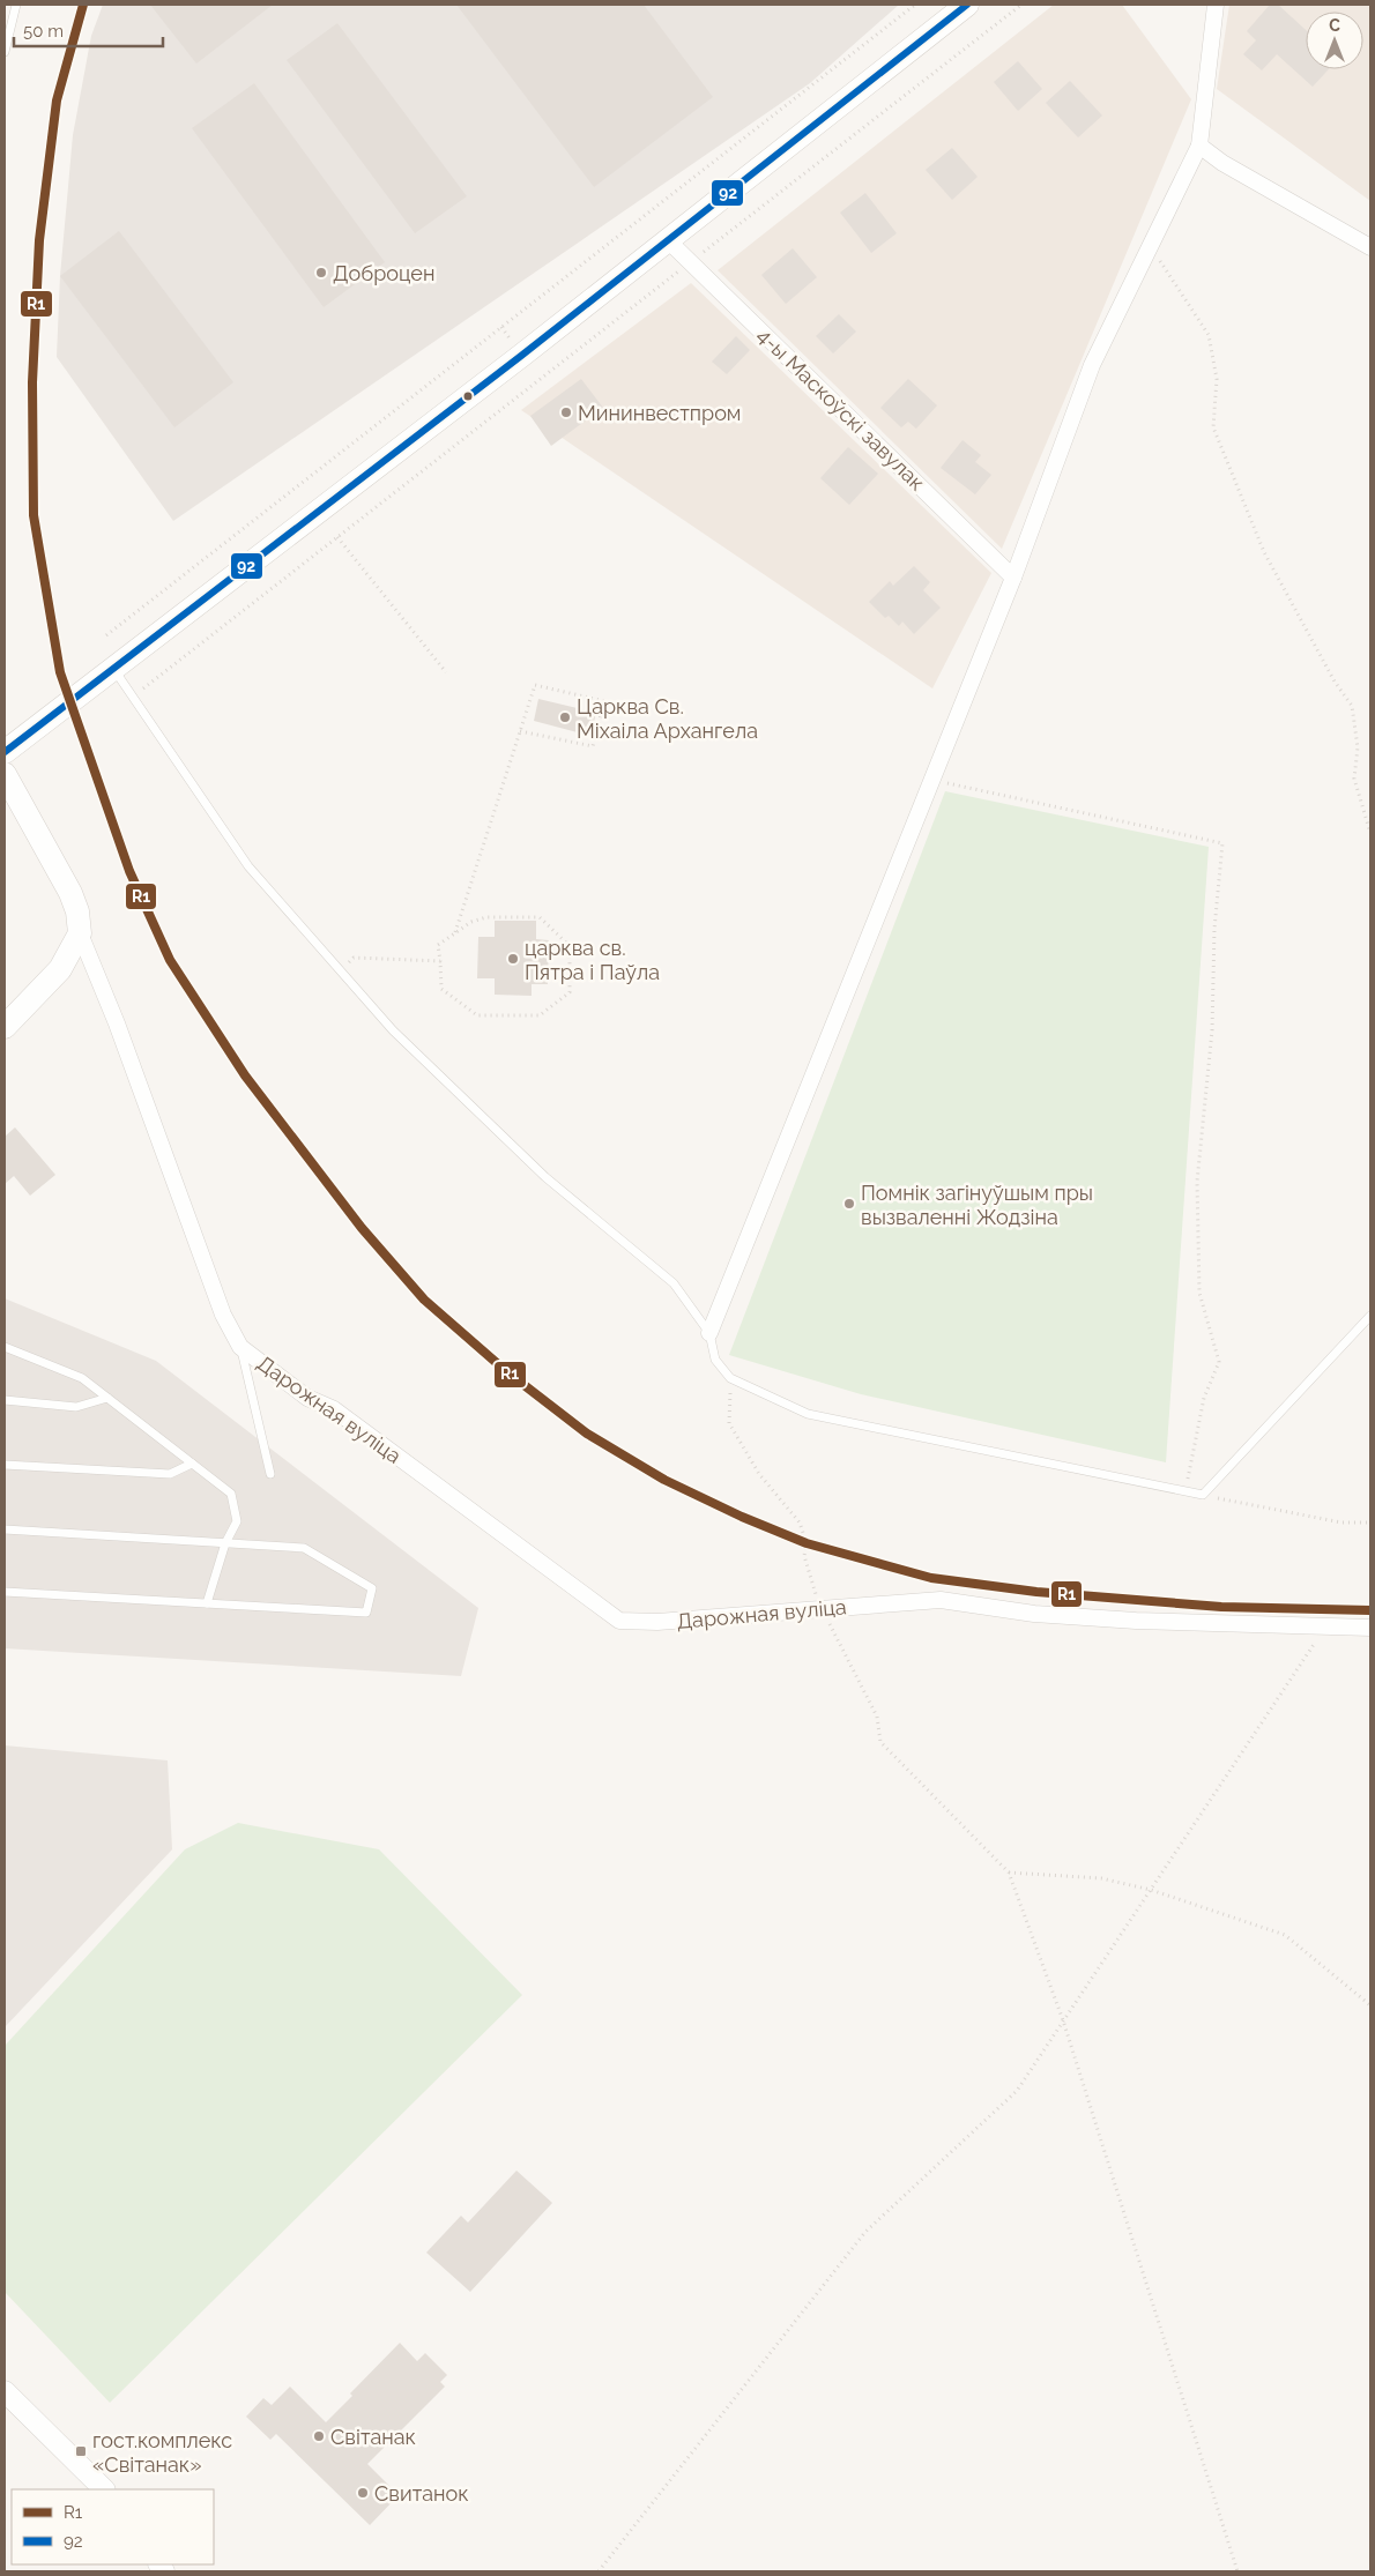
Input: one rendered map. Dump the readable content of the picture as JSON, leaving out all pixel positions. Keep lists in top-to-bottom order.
{
  "streets": {
    "street": ["4-ы Маскоўскі завулак", "Дарожная вуліца"]
  },
  "places": {
    "other": [
      "Доброцен",
      "Мининвестпром",
      "Царква Св. Міхаіла Архангела",
      "царква св. Пятра і Паўла",
      "Помнік загінуўшым пры вызваленні Жодзіна",
      "Світанак",
      "Свитанок"
    ],
    "transit": ["гост.комплекс «Світанак»"]
  },
  "lines": ["transit line R1", "transit line 92"],
  "legend": ["R1", "92"],
  "scale_bar": "50 m",
  "north": "top"
}
